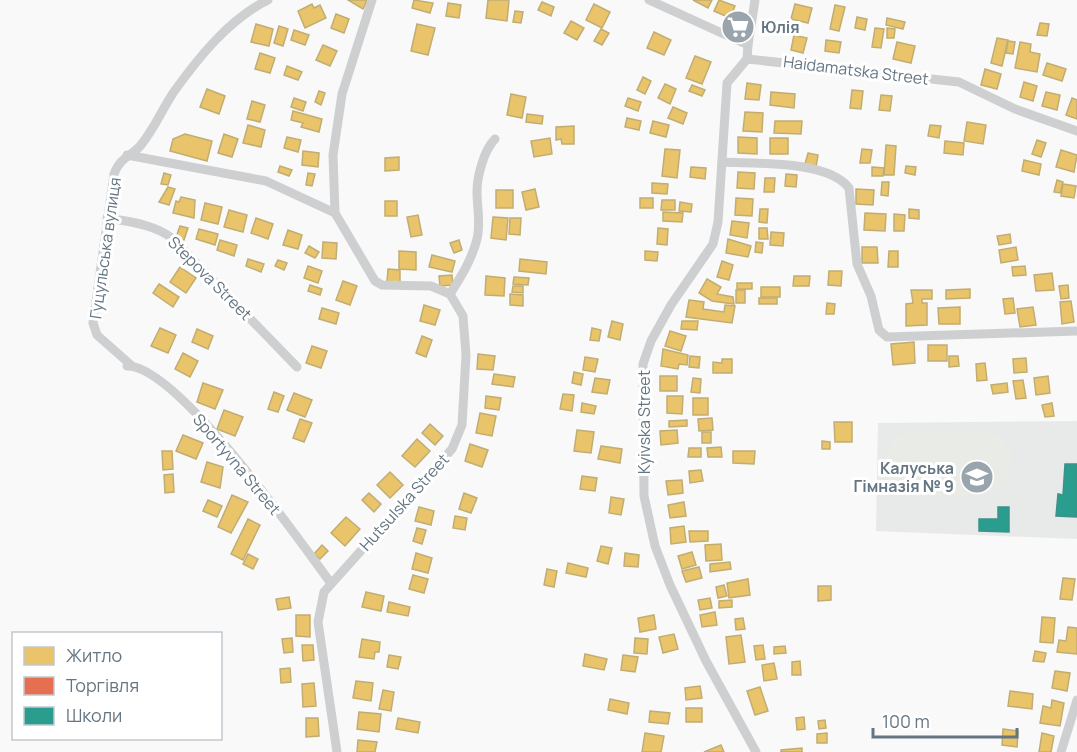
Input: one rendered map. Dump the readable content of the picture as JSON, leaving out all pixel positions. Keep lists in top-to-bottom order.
{
  "streets": {
    "street": [
      "Haidamatska Street",
      "Гуцульська вулиця",
      "Stepova Street",
      "Kyivska Street",
      "Sportyvna Street",
      "Hutsulska Street"
    ]
  },
  "crossings": [
    ["Haidamatska Street", "Kyivska Street"],
    ["Гуцульська вулиця", "Stepova Street"],
    ["Гуцульська вулиця", "Sportyvna Street"],
    ["Sportyvna Street", "Hutsulska Street"]
  ],
  "places": {
    "supermarket": ["Юлія"],
    "school or university": ["Калуська Гімназія № 9"]
  },
  "legend": ["Житло", "Торгівля", "Школи"],
  "scale_bar": "100 m"
}
